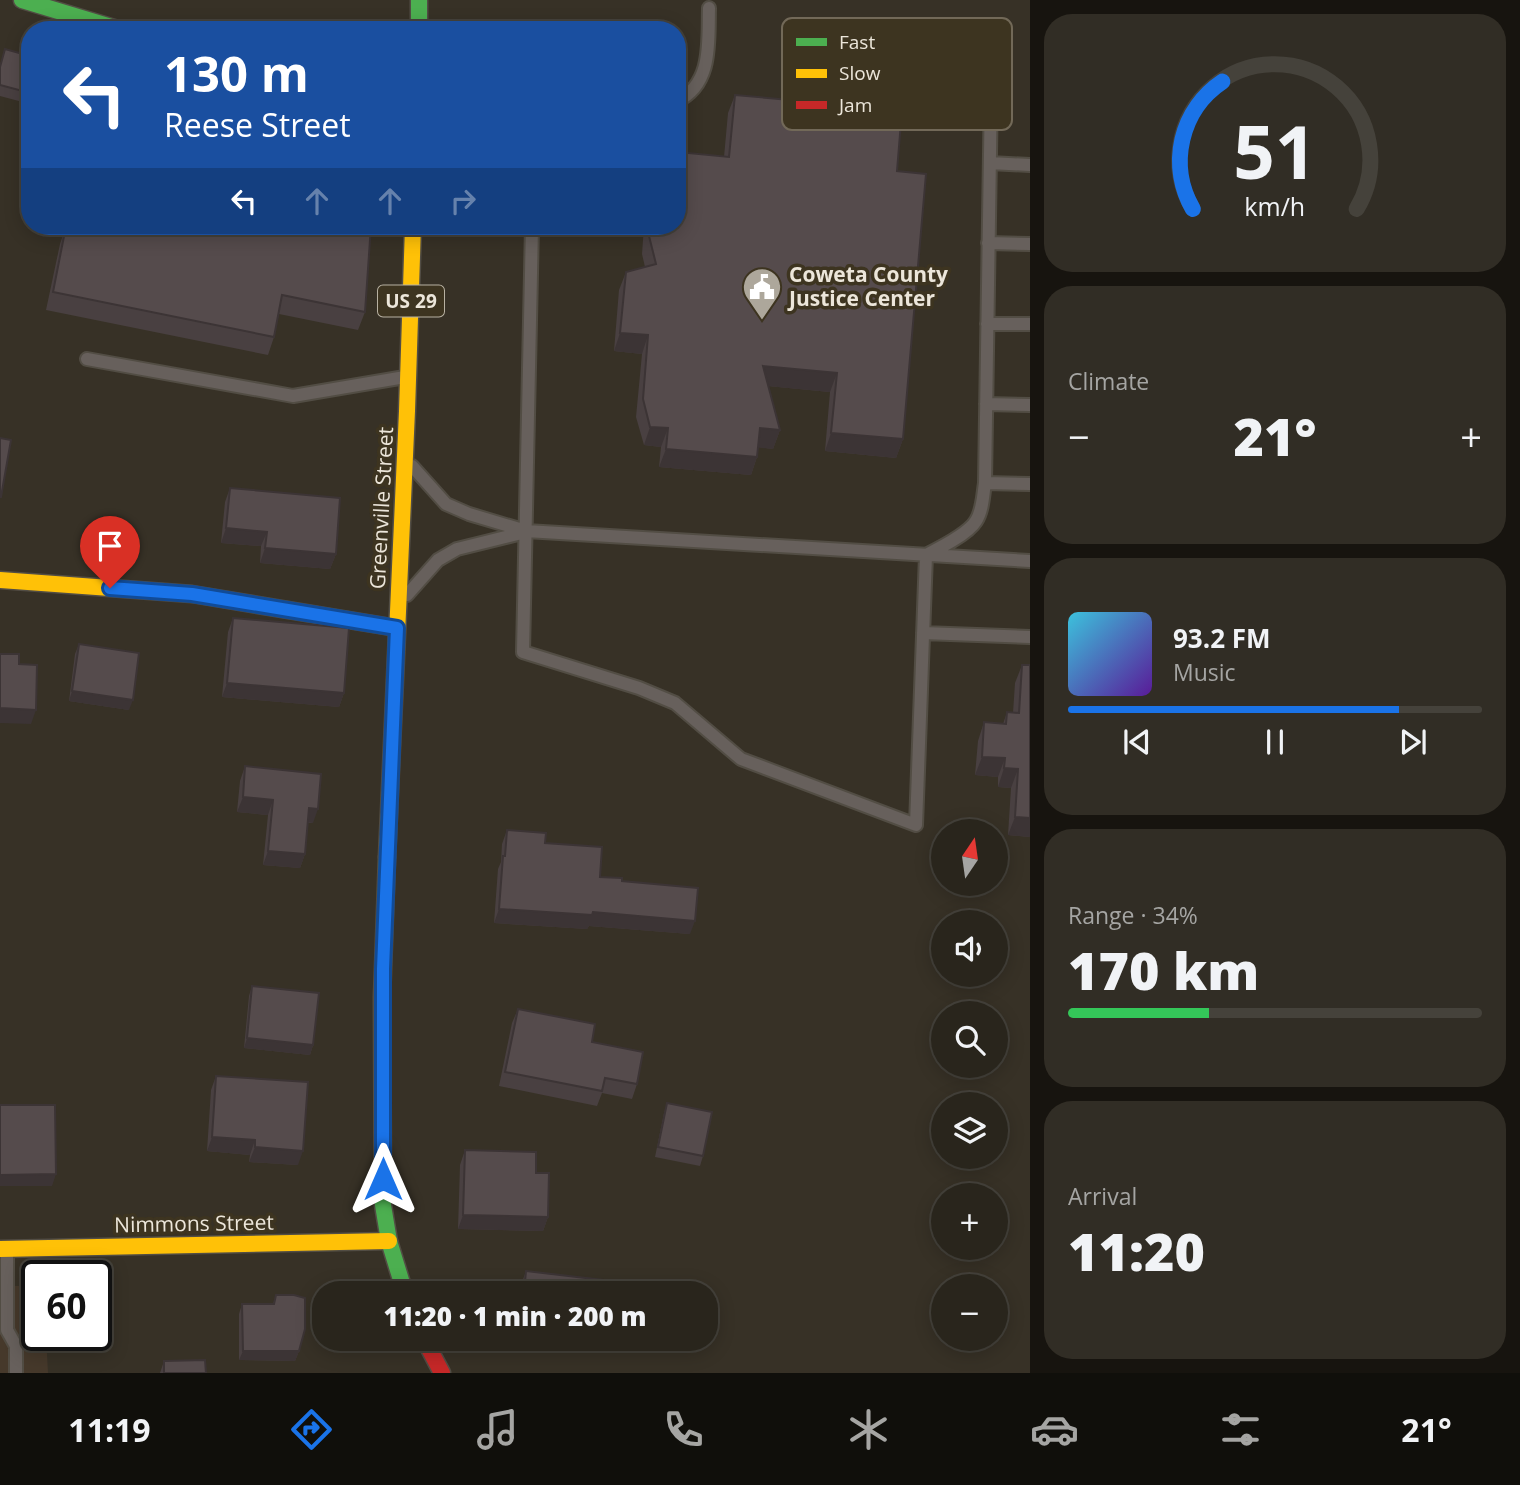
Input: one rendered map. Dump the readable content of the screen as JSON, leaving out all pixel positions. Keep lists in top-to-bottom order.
{
  "streets": {
    "main road": ["US 29", "Greenville Street", "Nimmons Street"]
  },
  "crossings": [
    ["Greenville Street", "Nimmons Street"]
  ],
  "places": {
    "public building": ["Coweta County Justice Center"]
  },
  "legend": ["Fast", "Slow", "Jam"],
  "north": "top",
  "page": {
    "turn": ["130 m", "Reese Street"],
    "tile": [
      "Climate",
      ["Range · 34%", "170 km"],
      ["Arrival", "11:20"]
    ],
    "heat": ["−", "21°", "+"],
    "song": ["93.2 FM", "Music"],
    "map_buttons": ["+", "−"],
    "limit": "60",
    "trip": "11:20 · 1 min · 200 m",
    "tabs": ["11:19", "21°"],
    "gauge": ["51", "km/h"]
  }
}
